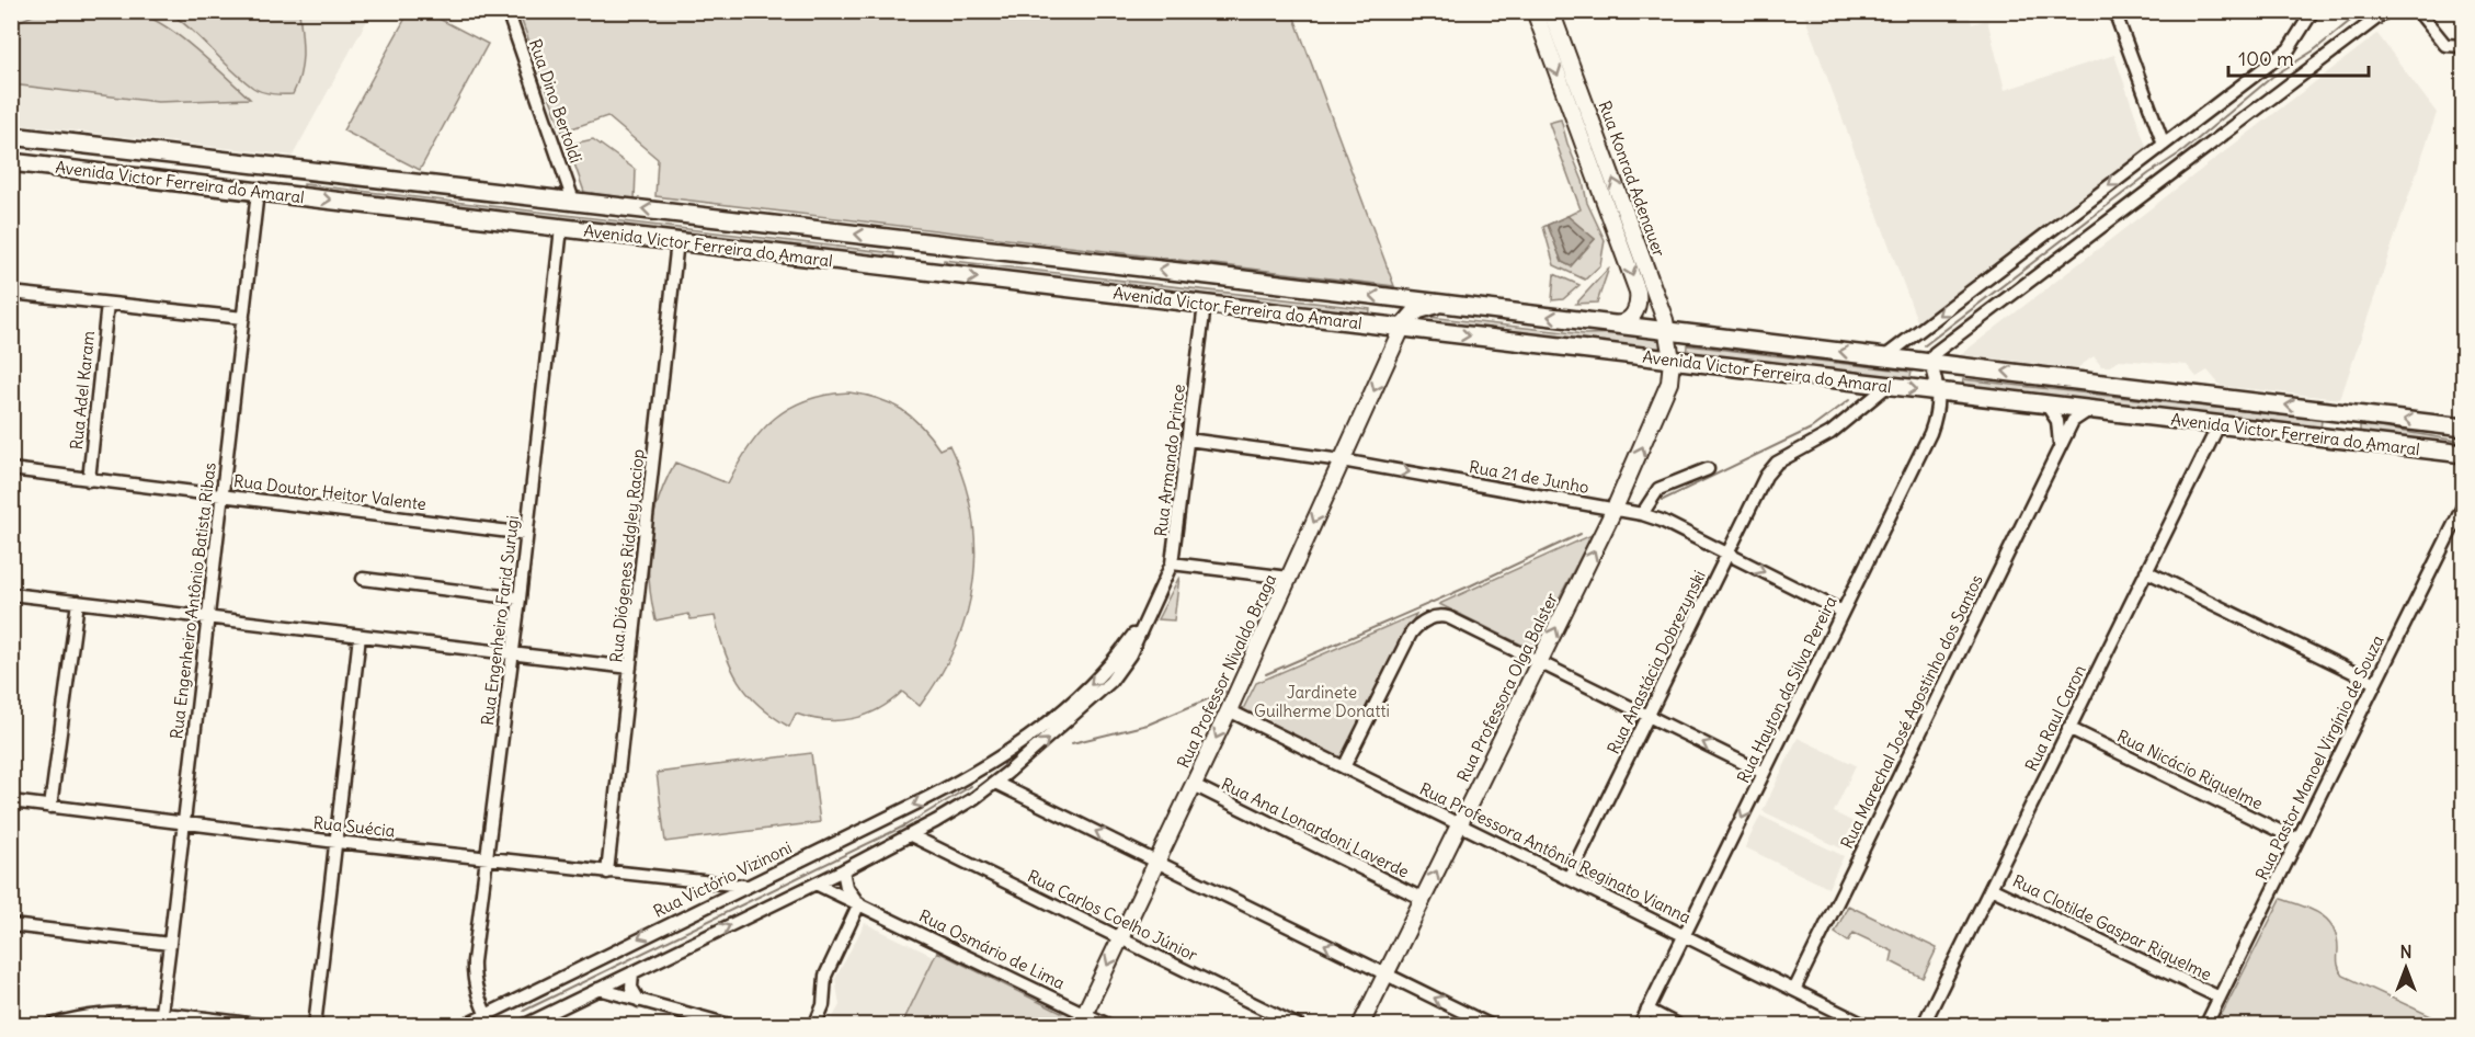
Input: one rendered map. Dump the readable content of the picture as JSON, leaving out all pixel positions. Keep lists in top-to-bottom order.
{
  "streets": {
    "highway": ["Avenida Victor Ferreira do Amaral"],
    "main road": ["Rua Konrad Adenauer", "Rua Professor Nivaldo Braga", "Rua Professora Olga Balster"],
    "street": [
      "Rua Dino Bertoldi",
      "Rua Adel Karam",
      "Rua Armando Prince",
      "Rua 21 de Junho",
      "Rua Doutor Heitor Valente",
      "Rua Diógenes Ridgley Raciop",
      "Rua Engenheiro Antônio Batista Ribas",
      "Rua Engenheiro Farid Surugi",
      "Rua Anastácia Dobrezynski",
      "Rua Hayton da Silva Pereira",
      "Rua Marechal José Agostinho dos Santos",
      "Rua Raul Caron",
      "Rua Pastor Manoel Virgínio de Souza",
      "Rua Nicácio Riquelme",
      "Rua Suécia",
      "Rua Ana Lonardoni Laverde",
      "Rua Professora Antônia Reginato Vianna",
      "Rua Victório Vizinoni",
      "Rua Carlos Coelho Júnior",
      "Rua Clotilde Gaspar Riquelme",
      "Rua Osmário de Lima"
    ]
  },
  "crossings": [
    ["Rua Dino Bertoldi", "Avenida Victor Ferreira do Amaral"],
    ["Rua Konrad Adenauer", "Avenida Victor Ferreira do Amaral"],
    ["Rua Konrad Adenauer", "Rua Professora Olga Balster"],
    ["Avenida Victor Ferreira do Amaral", "Rua Armando Prince"],
    ["Avenida Victor Ferreira do Amaral", "Rua Diógenes Ridgley Raciop"],
    ["Avenida Victor Ferreira do Amaral", "Rua Engenheiro Antônio Batista Ribas"],
    ["Avenida Victor Ferreira do Amaral", "Rua Engenheiro Farid Surugi"],
    ["Avenida Victor Ferreira do Amaral", "Rua Anastácia Dobrezynski"],
    ["Avenida Victor Ferreira do Amaral", "Rua Professor Nivaldo Braga"],
    ["Avenida Victor Ferreira do Amaral", "Rua Professora Olga Balster"],
    ["Avenida Victor Ferreira do Amaral", "Rua Hayton da Silva Pereira"],
    ["Avenida Victor Ferreira do Amaral", "Rua Marechal José Agostinho dos Santos"],
    ["Avenida Victor Ferreira do Amaral", "Rua Raul Caron"],
    ["Rua Adel Karam", "Rua Doutor Heitor Valente"],
    ["Rua Armando Prince", "Rua 21 de Junho"],
    ["Rua Armando Prince", "Rua Victório Vizinoni"],
    ["Rua 21 de Junho", "Rua Anastácia Dobrezynski"],
    ["Rua 21 de Junho", "Rua Professor Nivaldo Braga"],
    ["Rua 21 de Junho", "Rua Professora Olga Balster"],
    ["Rua 21 de Junho", "Rua Hayton da Silva Pereira"],
    ["Rua Doutor Heitor Valente", "Rua Engenheiro Antônio Batista Ribas"],
    ["Rua Doutor Heitor Valente", "Rua Engenheiro Farid Surugi"],
    ["Rua Diógenes Ridgley Raciop", "Rua Suécia"],
    ["Rua Engenheiro Antônio Batista Ribas", "Rua Suécia"],
    ["Rua Engenheiro Farid Surugi", "Rua Suécia"],
    ["Rua Engenheiro Farid Surugi", "Rua Victório Vizinoni"],
    ["Rua Anastácia Dobrezynski", "Rua Professora Antônia Reginato Vianna"],
    ["Rua Professor Nivaldo Braga", "Rua Ana Lonardoni Laverde"],
    ["Rua Professor Nivaldo Braga", "Rua Professora Antônia Reginato Vianna"],
    ["Rua Professor Nivaldo Braga", "Rua Carlos Coelho Júnior"],
    ["Rua Professor Nivaldo Braga", "Rua Osmário de Lima"],
    ["Rua Professora Olga Balster", "Rua Ana Lonardoni Laverde"],
    ["Rua Professora Olga Balster", "Rua Professora Antônia Reginato Vianna"],
    ["Rua Hayton da Silva Pereira", "Rua Professora Antônia Reginato Vianna"],
    ["Rua Marechal José Agostinho dos Santos", "Rua Professora Antônia Reginato Vianna"],
    ["Rua Raul Caron", "Rua Nicácio Riquelme"],
    ["Rua Raul Caron", "Rua Clotilde Gaspar Riquelme"],
    ["Rua Pastor Manoel Virgínio de Souza", "Rua Nicácio Riquelme"],
    ["Rua Pastor Manoel Virgínio de Souza", "Rua Clotilde Gaspar Riquelme"],
    ["Rua Suécia", "Rua Victório Vizinoni"]
  ],
  "one_way": ["Rua 21 de Junho", "Rua Professor Nivaldo Braga", "Rua Professora Olga Balster"],
  "parks": ["Jardinete Guilherme Donatti"],
  "scale_bar": "100 m",
  "north": "top"
}
